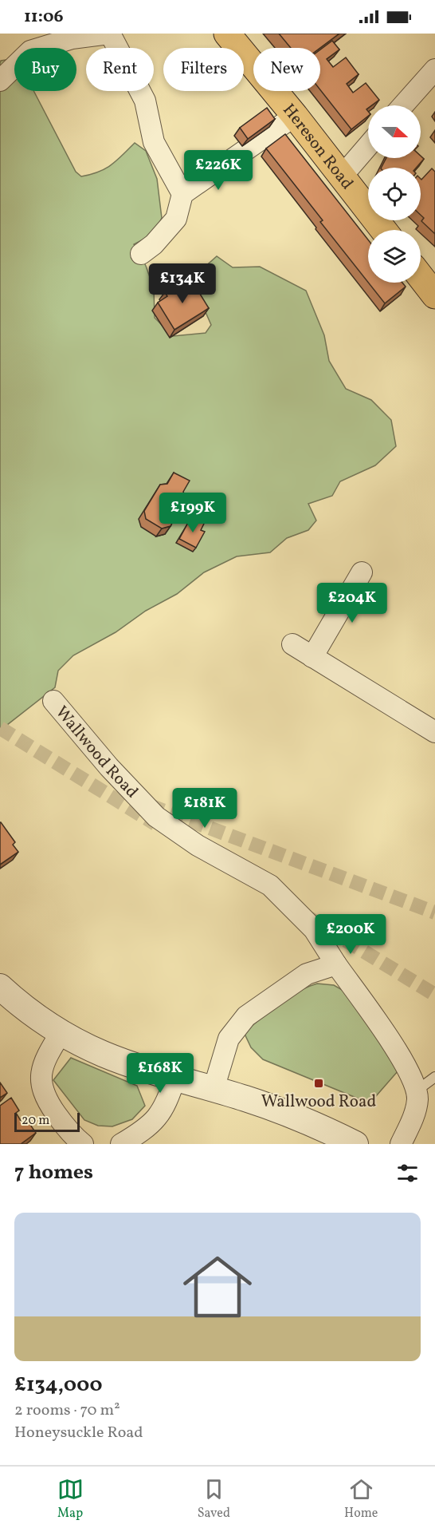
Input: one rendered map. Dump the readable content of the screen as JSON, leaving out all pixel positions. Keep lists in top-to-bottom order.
{
  "streets": {
    "main road": ["Hereson Road"],
    "street": ["Wallwood Road"]
  },
  "places": {
    "transit": ["Wallwood Road"]
  },
  "scale_bar": "20 m",
  "north": "right",
  "page": {
    "status": "11:06",
    "chip": [
      "Buy",
      "Rent",
      "Filters",
      "New"
    ],
    "price": [
      "£226K",
      "£134K",
      "£199K",
      "£204K",
      "£181K",
      "£200K",
      "£168K"
    ],
    "scale": "20 m",
    "heading": "7 homes",
    "list": [
      {
        "name": "£134,000",
        "note": "2 rooms · 70 m² · Honeysuckle Road"
      }
    ],
    "tabs": ["Map", "Saved", "Home"]
  }
}
